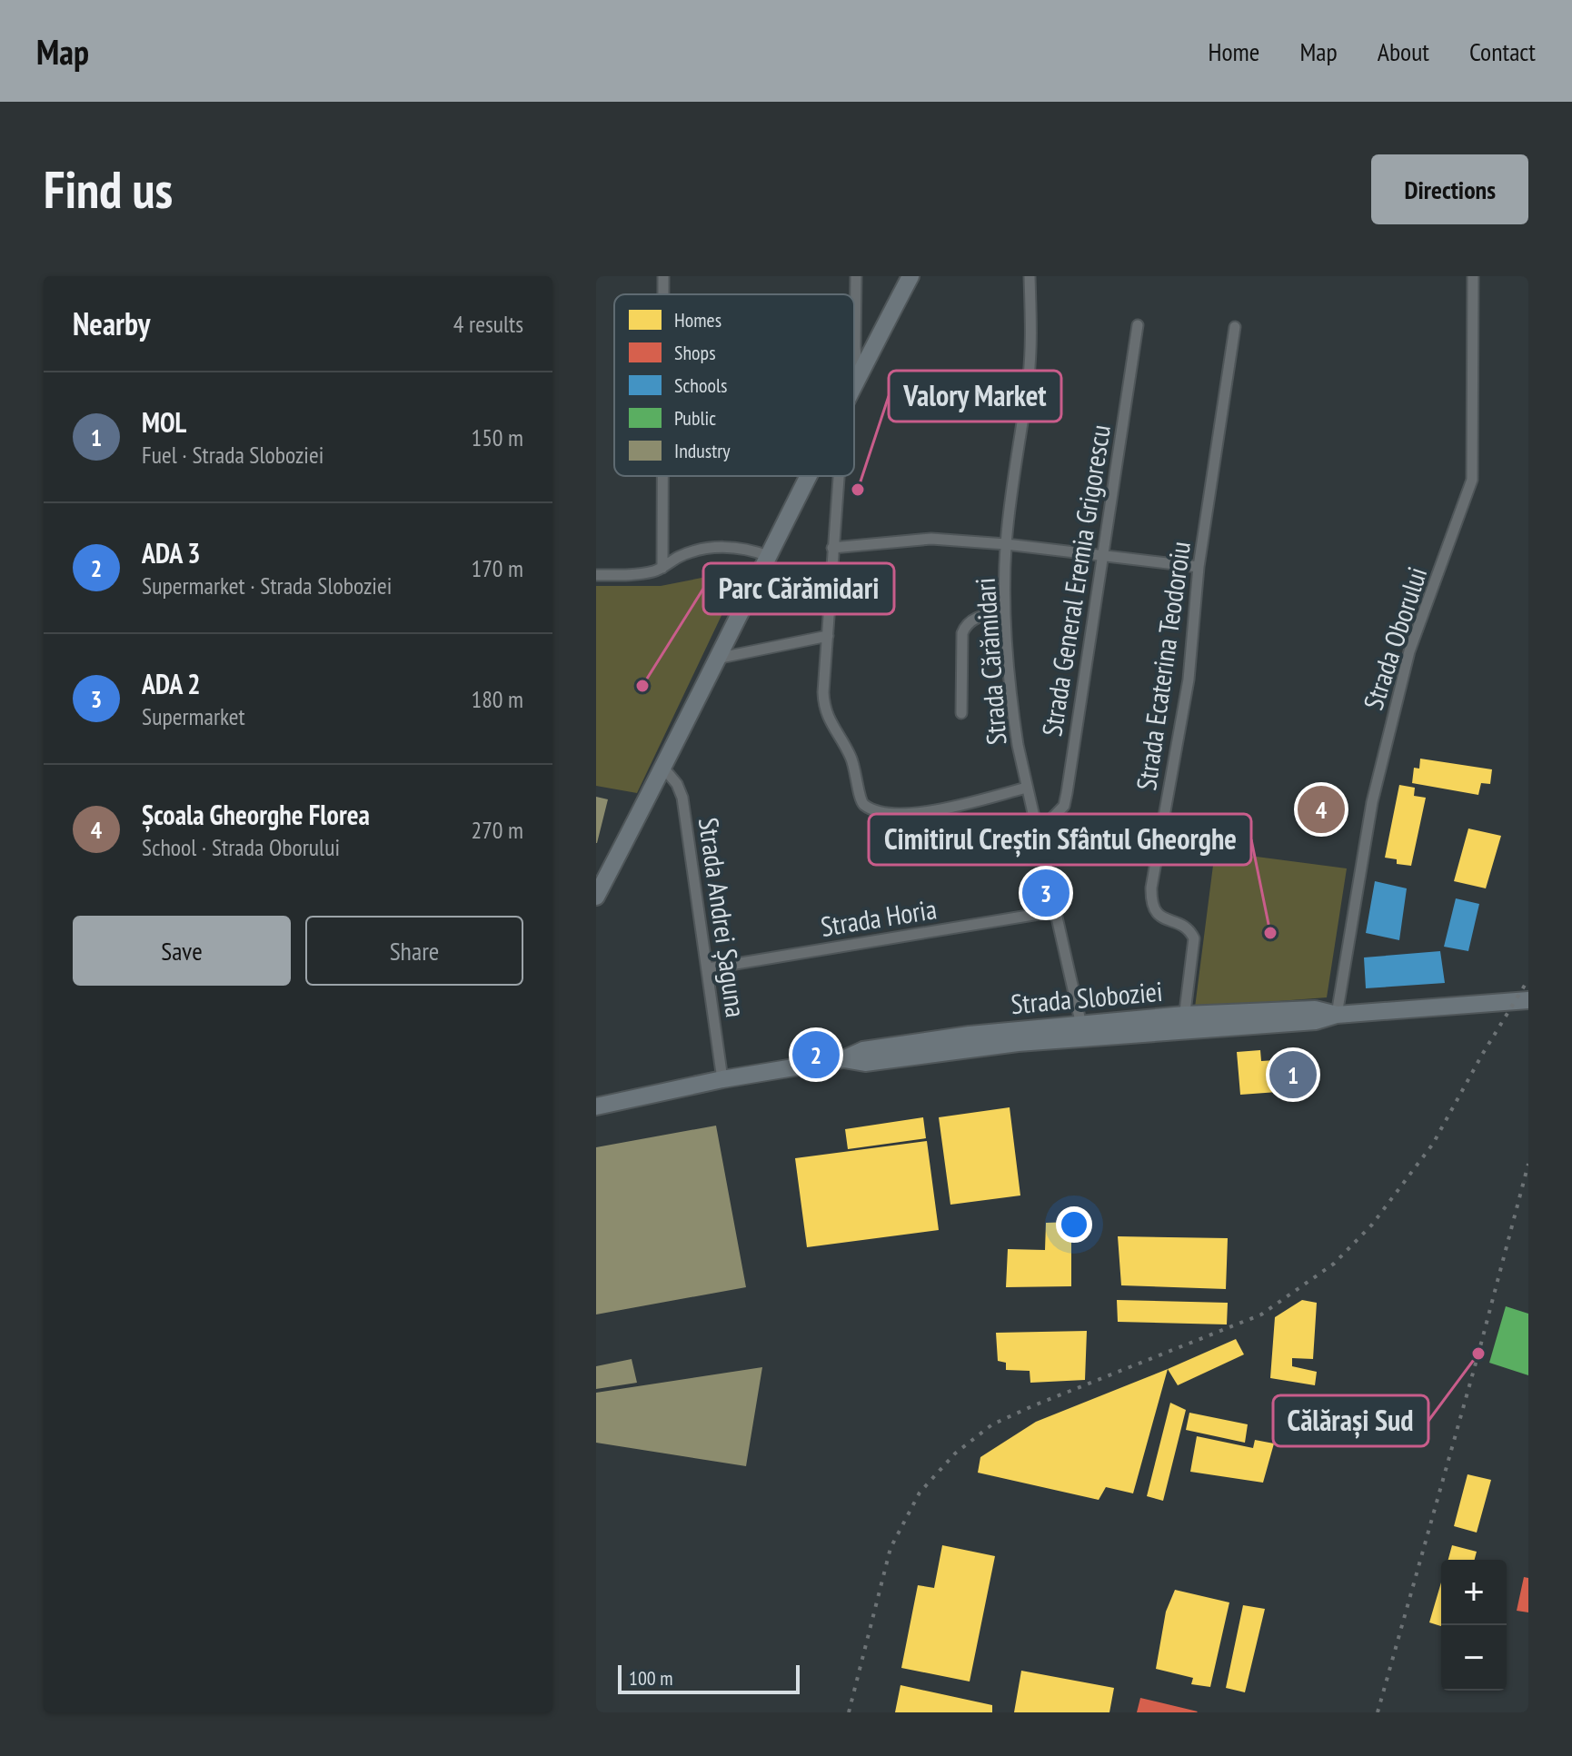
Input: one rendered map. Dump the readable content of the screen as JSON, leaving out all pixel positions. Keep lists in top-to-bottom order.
{
  "streets": {
    "main road": ["Strada Sloboziei"],
    "street": [
      "Strada General Eremia Grigorescu",
      "Strada Oborului",
      "Strada Cărămidari",
      "Strada Ecaterina Teodoroiu",
      "Strada Andrei Șaguna",
      "Strada Horia"
    ]
  },
  "crossings": [
    ["Strada General Eremia Grigorescu", "Strada Cărămidari"],
    ["Strada Oborului", "Strada Sloboziei"],
    ["Strada Cărămidari", "Strada Horia"],
    ["Strada Cărămidari", "Strada Sloboziei"],
    ["Strada Ecaterina Teodoroiu", "Strada Sloboziei"],
    ["Strada Andrei Șaguna", "Strada Horia"],
    ["Strada Andrei Șaguna", "Strada Sloboziei"]
  ],
  "places": [
    "Valory Market",
    "Parc Cărămidari",
    "Cimitirul Creștin Sfântul Gheorghe",
    "Călărași Sud"
  ],
  "legend": [
    "Homes",
    "Shops",
    "Schools",
    "Public",
    "Industry"
  ],
  "scale_bar": "100 m",
  "page": {
    "header": "Map",
    "nav": [
      "Home",
      "Map",
      "About",
      "Contact"
    ],
    "buttons": [
      "Directions",
      ["Save", "Share"]
    ],
    "title": "Find us",
    "heading": ["Nearby", "4 results"],
    "list": [
      {
        "mark": "1",
        "name": "MOL",
        "note": "Fuel · Strada Sloboziei",
        "value": "150 m"
      },
      {
        "mark": "2",
        "name": "ADA 3",
        "note": "Supermarket · Strada Sloboziei",
        "value": "170 m"
      },
      {
        "mark": "3",
        "name": "ADA 2",
        "note": "Supermarket",
        "value": "180 m"
      },
      {
        "mark": "4",
        "name": "Școala Gheorghe Florea",
        "note": "School · Strada Oborului",
        "value": "270 m"
      }
    ],
    "pins": [
      "4",
      "3",
      "2",
      "1"
    ],
    "map_buttons": ["+", "−"],
    "scale": "100 m"
  }
}
